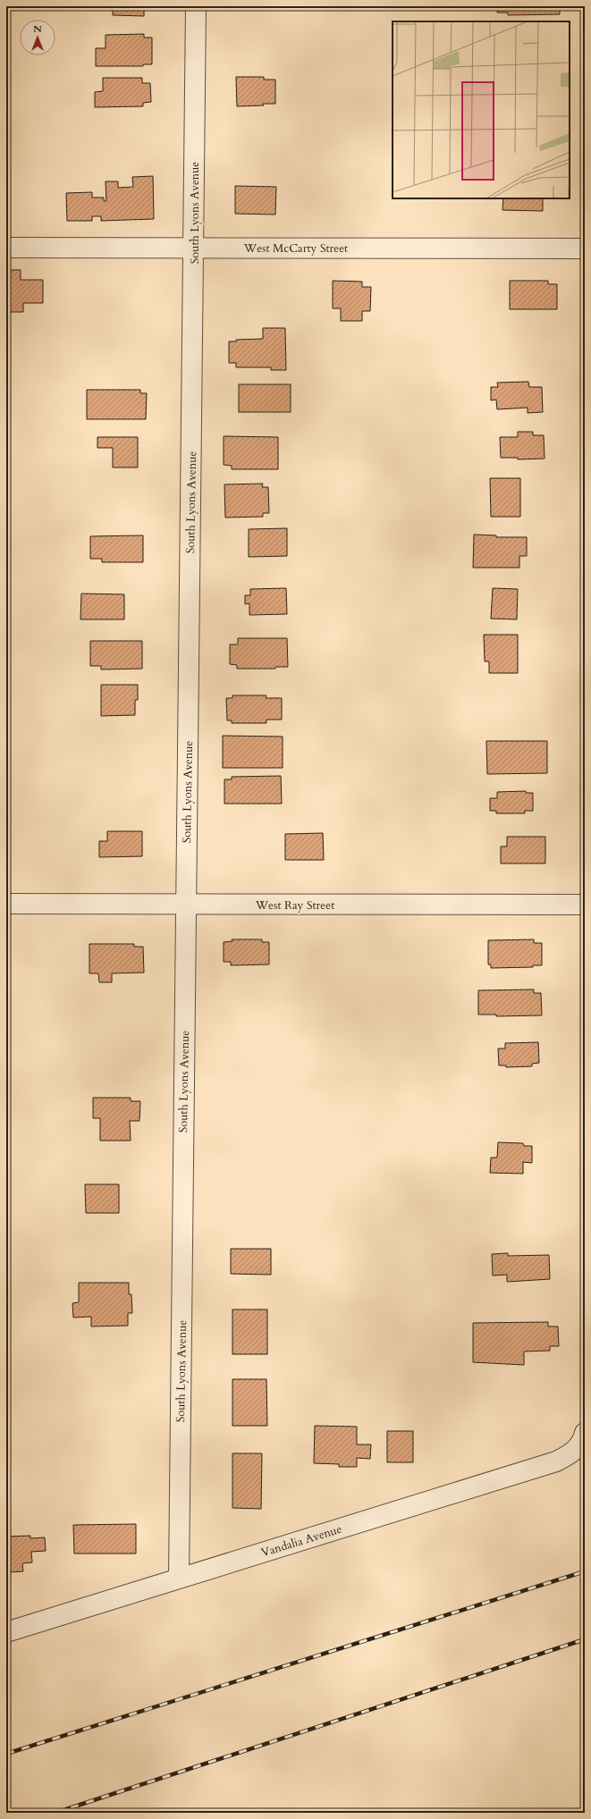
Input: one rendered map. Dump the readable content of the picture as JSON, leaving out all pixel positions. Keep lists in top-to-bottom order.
{
  "streets": {
    "street": [
      "South Lyons Avenue",
      "West McCarty Street",
      "West Ray Street",
      "Vandalia Avenue"
    ]
  },
  "crossings": [
    ["South Lyons Avenue", "West McCarty Street"],
    ["South Lyons Avenue", "West Ray Street"],
    ["South Lyons Avenue", "Vandalia Avenue"]
  ],
  "north": "top"
}
